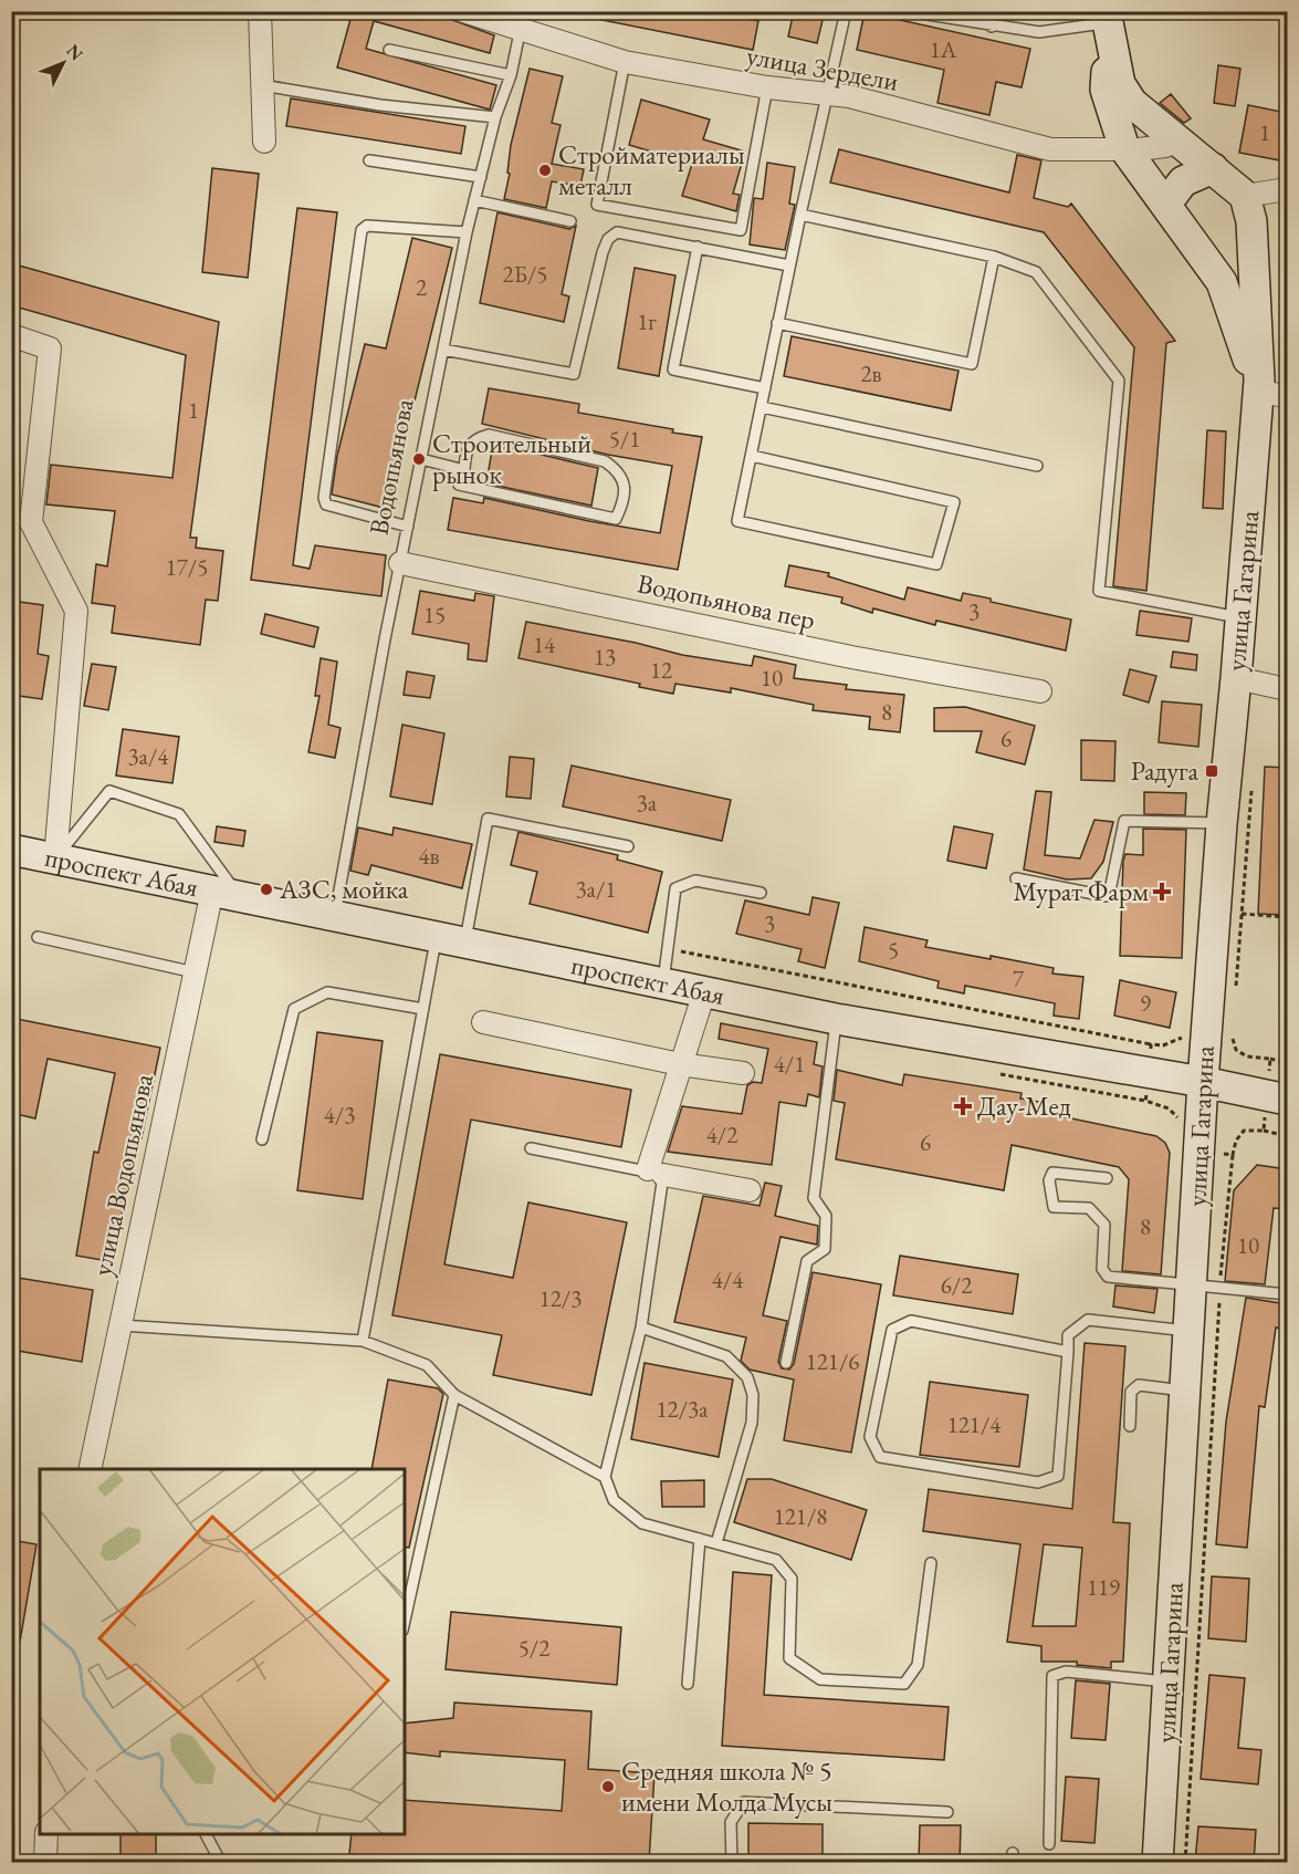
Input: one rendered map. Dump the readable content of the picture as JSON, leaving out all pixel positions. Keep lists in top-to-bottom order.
{
  "streets": {
    "main road": ["улица Гагарина", "проспект Абая"],
    "street": ["улица Зердели", "Водопьянова пер", "улица Водопьянова"],
    "lane": ["Водопьянова"]
  },
  "crossings": [
    ["улица Зердели", "Водопьянова"],
    ["улица Зердели", "улица Гагарина"],
    ["Водопьянова", "Водопьянова пер"],
    ["Водопьянова", "проспект Абая"],
    ["улица Гагарина", "проспект Абая"],
    ["проспект Абая", "улица Водопьянова"]
  ],
  "places": {
    "other": [
      "Стройматериалы металл",
      "Строительный рынок",
      "АЗС, мойка",
      "Средняя школа № 5 имени Молда Мусы"
    ],
    "transit": ["Радуга"],
    "health": ["Мурат Фарм", "Дау-Мед"]
  },
  "house_numbers": [
    "1А",
    "1",
    "2Б/5",
    "2",
    "1г",
    "2в",
    "1",
    "5/1",
    "17/5",
    "3",
    "15",
    "14",
    "13",
    "12",
    "10",
    "8",
    "6",
    "3а/4",
    "3а",
    "4в",
    "3а/1",
    "3",
    "5",
    "7",
    "9",
    "4/1",
    "4/3",
    "4/2",
    "6",
    "8",
    "10",
    "4/4",
    "6/2",
    "12/3",
    "121/6",
    "12/3а",
    "121/4",
    "121/8",
    "119",
    "5/2"
  ],
  "north": "top right"
}
